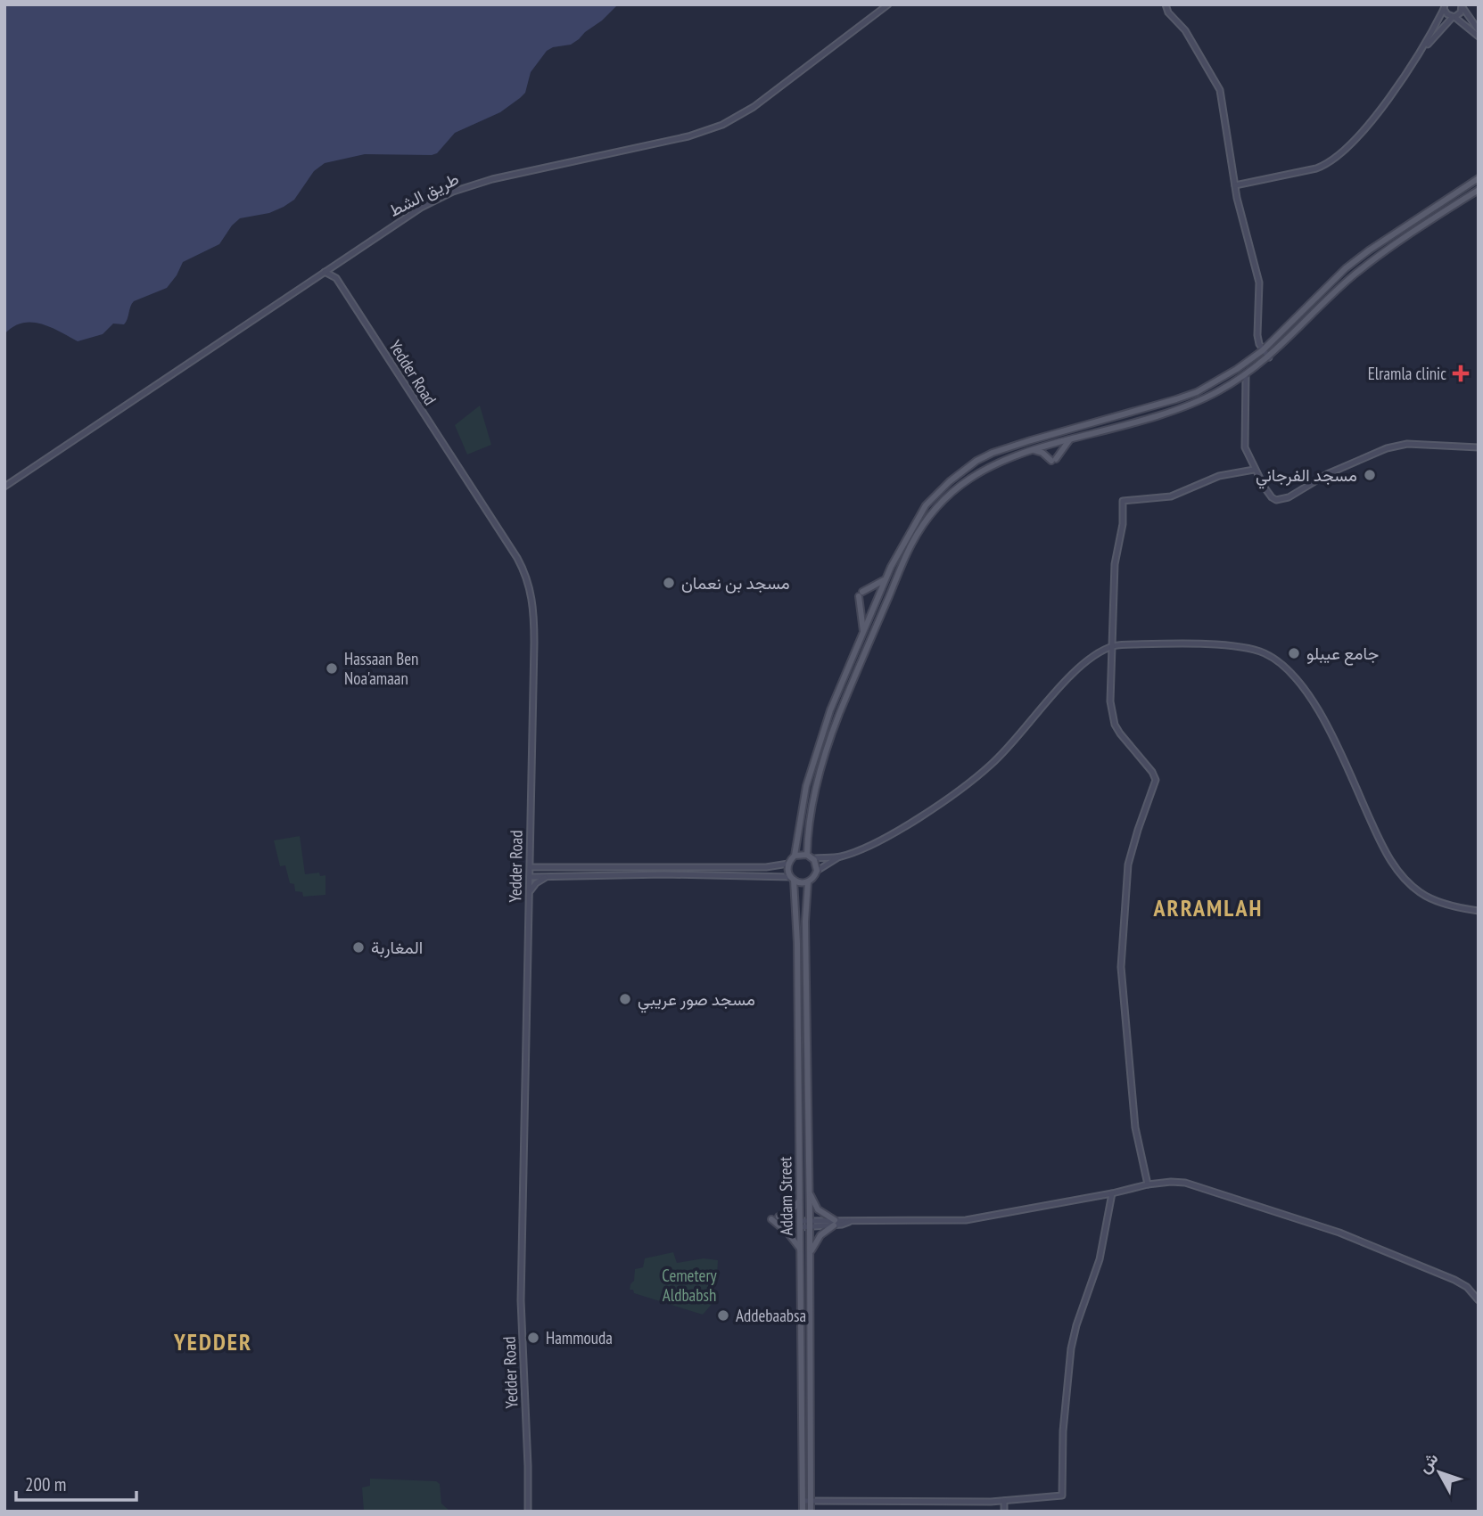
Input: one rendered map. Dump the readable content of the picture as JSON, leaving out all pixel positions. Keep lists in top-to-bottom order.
{
  "streets": {
    "main road": ["Addam Street"],
    "street": ["طريق الشط", "Yedder Road"]
  },
  "crossings": [
    ["طريق الشط", "Yedder Road"]
  ],
  "districts": ["ARRAMLAH", "YEDDER"],
  "parks": ["Cemetery Aldbabsh"],
  "places": {
    "health": ["Elramla clinic"],
    "other": [
      "مسجد الفرجاني",
      "مسجد بن نعمان",
      "جامع عيبلو",
      "Hassaan Ben Noa'amaan",
      "المغاربة",
      "مسجد صور عريبي",
      "Addebaabsa",
      "Hammouda"
    ]
  },
  "scale_bar": "200 m",
  "north": "top left"
}
